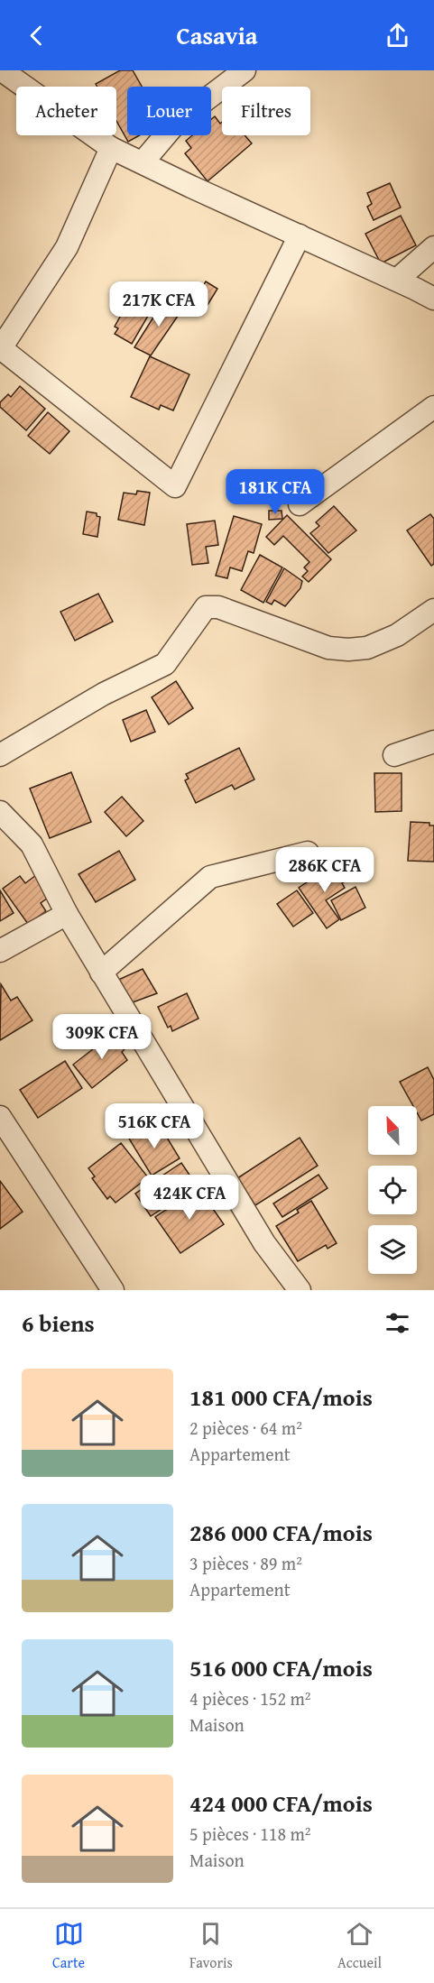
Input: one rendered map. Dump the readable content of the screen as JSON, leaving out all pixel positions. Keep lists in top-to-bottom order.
{
  "north": "top left",
  "page": {
    "header": "Casavia",
    "chip": ["Acheter", "Louer", "Filtres"],
    "price": [
      "217K CFA",
      "181K CFA",
      "286K CFA",
      "309K CFA",
      "516K CFA",
      "424K CFA"
    ],
    "heading": "6 biens",
    "list": [
      {
        "name": "181 000 CFA/mois",
        "note": "2 pièces · 64 m² · Appartement"
      },
      {
        "name": "286 000 CFA/mois",
        "note": "3 pièces · 89 m² · Appartement"
      },
      {
        "name": "516 000 CFA/mois",
        "note": "4 pièces · 152 m² · Maison"
      },
      {
        "name": "424 000 CFA/mois",
        "note": "5 pièces · 118 m² · Maison"
      }
    ],
    "tabs": ["Carte", "Favoris", "Accueil"]
  }
}
